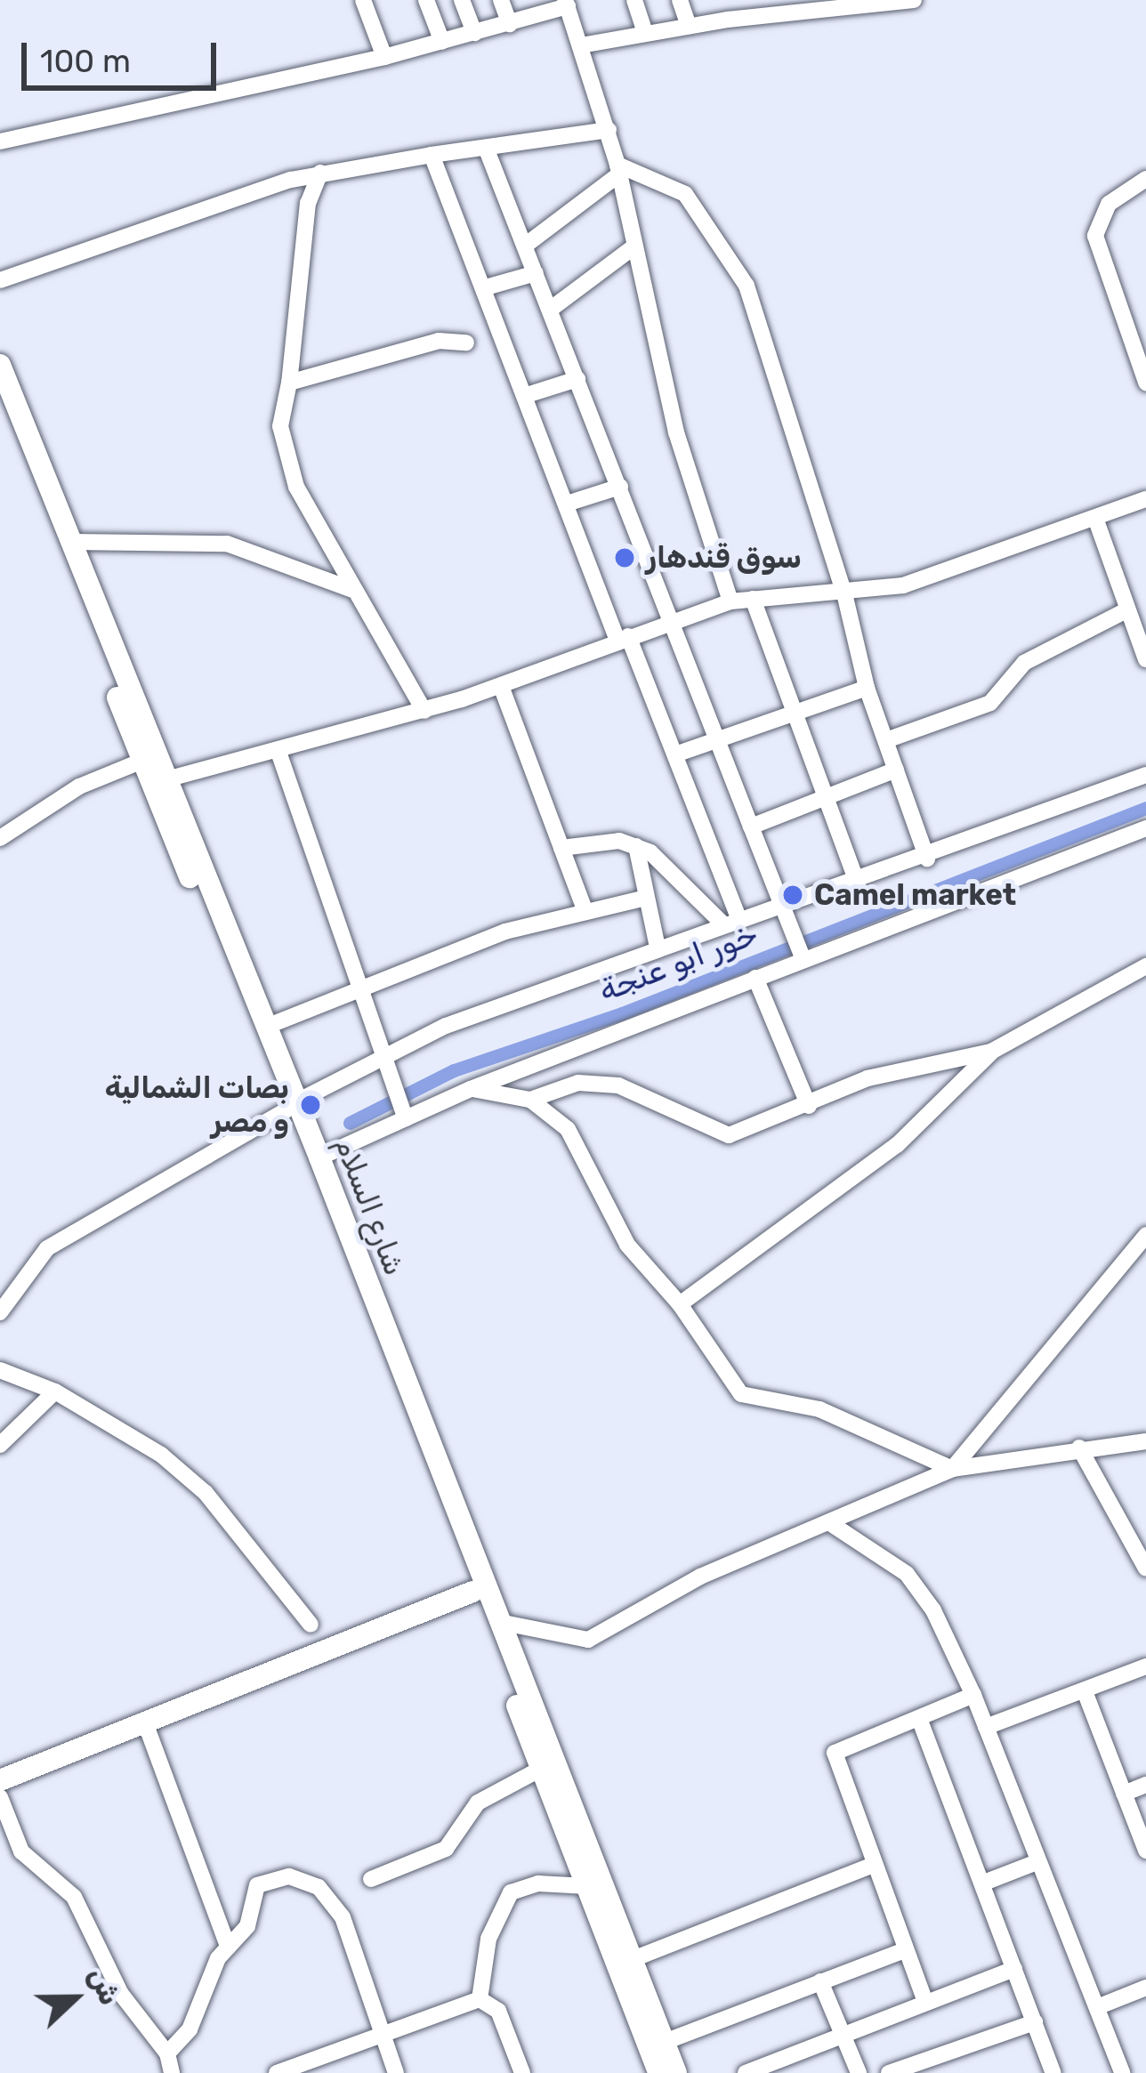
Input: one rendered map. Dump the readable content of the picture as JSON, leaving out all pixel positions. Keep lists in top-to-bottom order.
{
  "streets": {
    "main road": ["شارع السلام"]
  },
  "water": ["خور ابو عنجة"],
  "places": ["سوق قندهار", "Camel market", "بصات الشمالية و مصر"],
  "scale_bar": "100 m",
  "north": "right"
}
